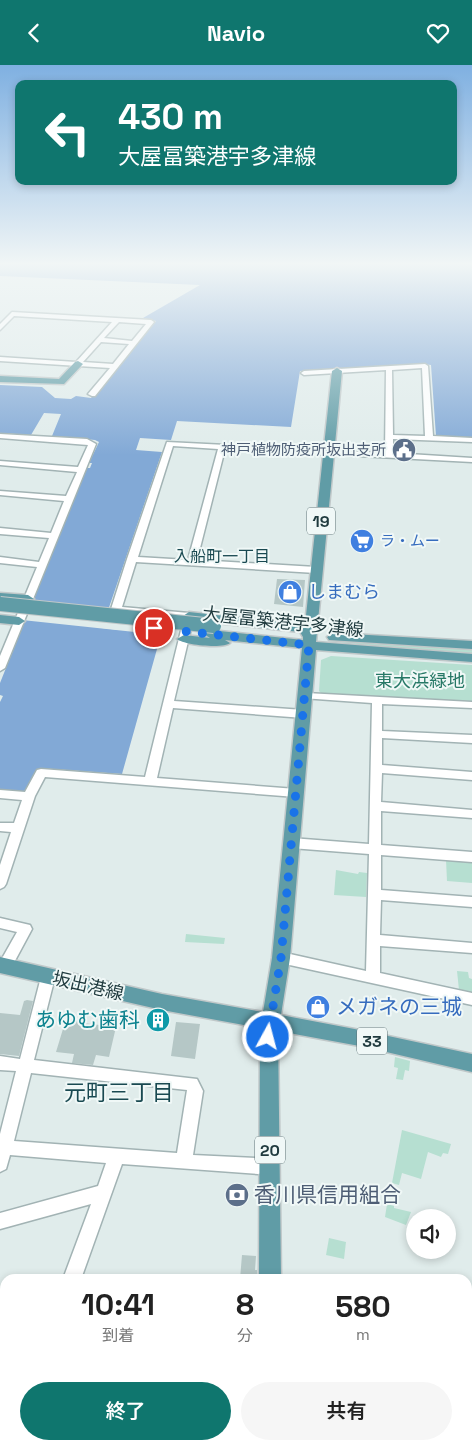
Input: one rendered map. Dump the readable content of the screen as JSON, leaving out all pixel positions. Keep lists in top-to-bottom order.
{
  "streets": {
    "main road": [
      "19",
      "大屋冨築港宇多津線",
      "坂出港線",
      "33",
      "20"
    ]
  },
  "crossings": [
    ["19", "大屋冨築港宇多津線"],
    ["19", "坂出港線"],
    ["19", "33"],
    ["19", "20"],
    ["坂出港線", "33"],
    ["坂出港線", "20"],
    ["33", "20"]
  ],
  "districts": ["入船町一丁目", "元町三丁目"],
  "parks": ["東大浜緑地"],
  "places": {
    "public building": ["神戸植物防疫所坂出支所"],
    "supermarket": ["ラ・ムー"],
    "shop": ["しまむら", "メガネの三城"],
    "building": ["あゆむ歯科"],
    "bank": ["香川県信用組合"]
  },
  "page": {
    "header": "Navio",
    "turn": ["430 m", "大屋冨築港宇多津線"],
    "eta": [
      "10:41",
      "到着",
      "8",
      "分",
      "580",
      "m"
    ],
    "buttons": ["終了", "共有"]
  }
}
